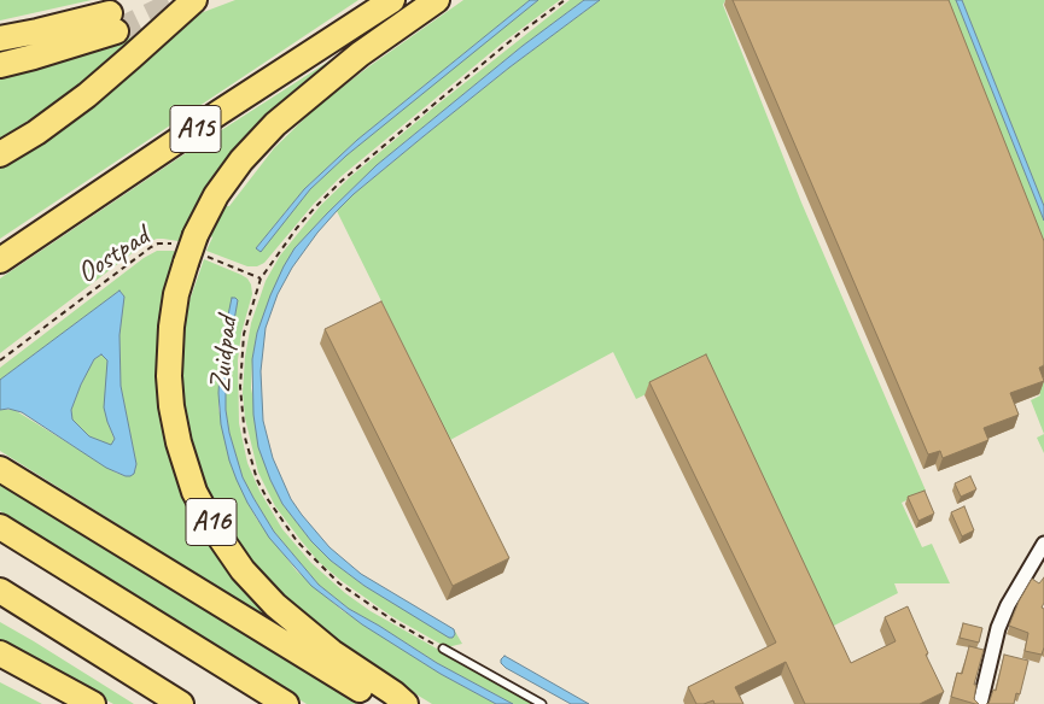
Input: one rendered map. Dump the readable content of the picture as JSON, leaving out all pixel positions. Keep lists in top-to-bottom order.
{
  "streets": {
    "highway": ["A15", "A16"],
    "path": ["Oostpad", "Zuidpad"]
  },
  "crossings": [
    ["Oostpad", "A16"]
  ]
}
